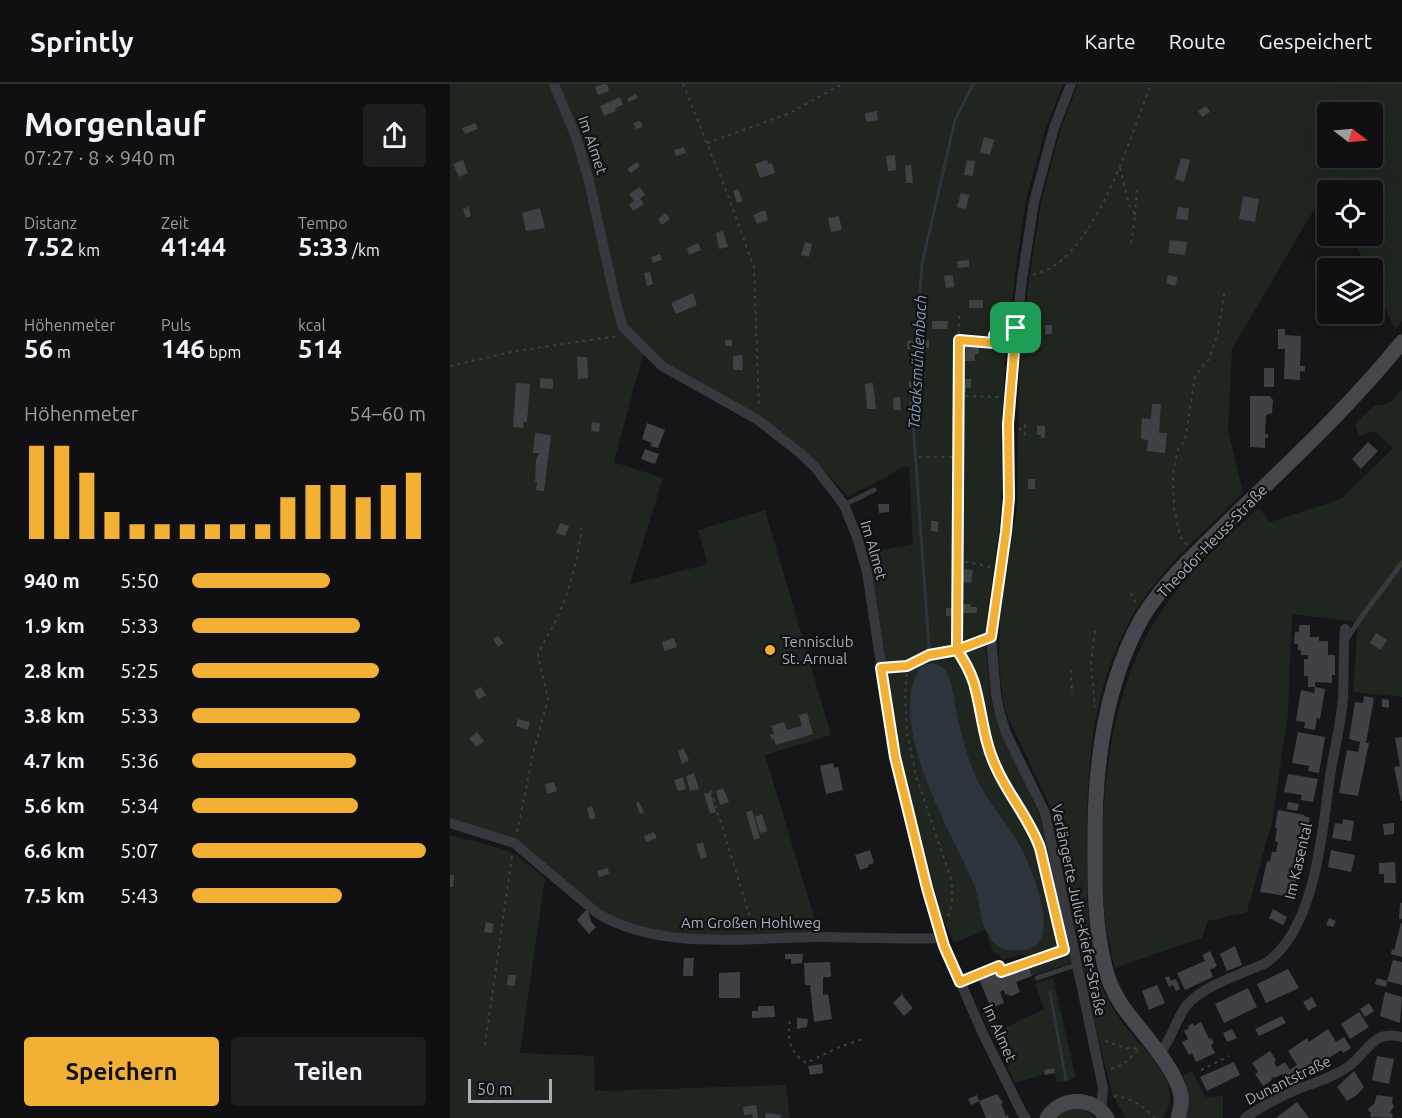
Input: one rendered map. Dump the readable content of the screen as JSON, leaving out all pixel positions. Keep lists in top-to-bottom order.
{
  "streets": {
    "street": [
      "Im Almet",
      "Theodor-Heuss-Straße",
      "Im Kasental",
      "Verlängerte Julius-Kiefer-Straße",
      "Am Großen Hohlweg",
      "Dunantstraße"
    ]
  },
  "crossings": [
    ["Im Almet", "Am Großen Hohlweg"],
    ["Theodor-Heuss-Straße", "Im Kasental"]
  ],
  "water": ["Tabaksmühlenbach"],
  "places": ["Tennisclub St. Arnual"],
  "scale_bar": "50 m",
  "north": "right",
  "page": {
    "header": "Sprintly",
    "nav": ["Karte", "Route", "Gespeichert"],
    "heading": ["Morgenlauf", "07:27 · 8 × 940 m"],
    "stats": [
      ["Distanz", "7.52 km"],
      ["Zeit", "41:44"],
      ["Tempo", "5:33 /km"],
      ["Höhenmeter", "56 m"],
      ["Puls", "146 bpm"],
      ["kcal", "514"]
    ],
    "chart": ["Höhenmeter", "54–60 m"],
    "list": [
      {
        "name": "940 m",
        "note": "5:50"
      },
      {
        "name": "1.9 km",
        "note": "5:33"
      },
      {
        "name": "2.8 km",
        "note": "5:25"
      },
      {
        "name": "3.8 km",
        "note": "5:33"
      },
      {
        "name": "4.7 km",
        "note": "5:36"
      },
      {
        "name": "5.6 km",
        "note": "5:34"
      },
      {
        "name": "6.6 km",
        "note": "5:07"
      },
      {
        "name": "7.5 km",
        "note": "5:43"
      }
    ],
    "buttons": ["Speichern", "Teilen"],
    "scale": "50 m"
  }
}
